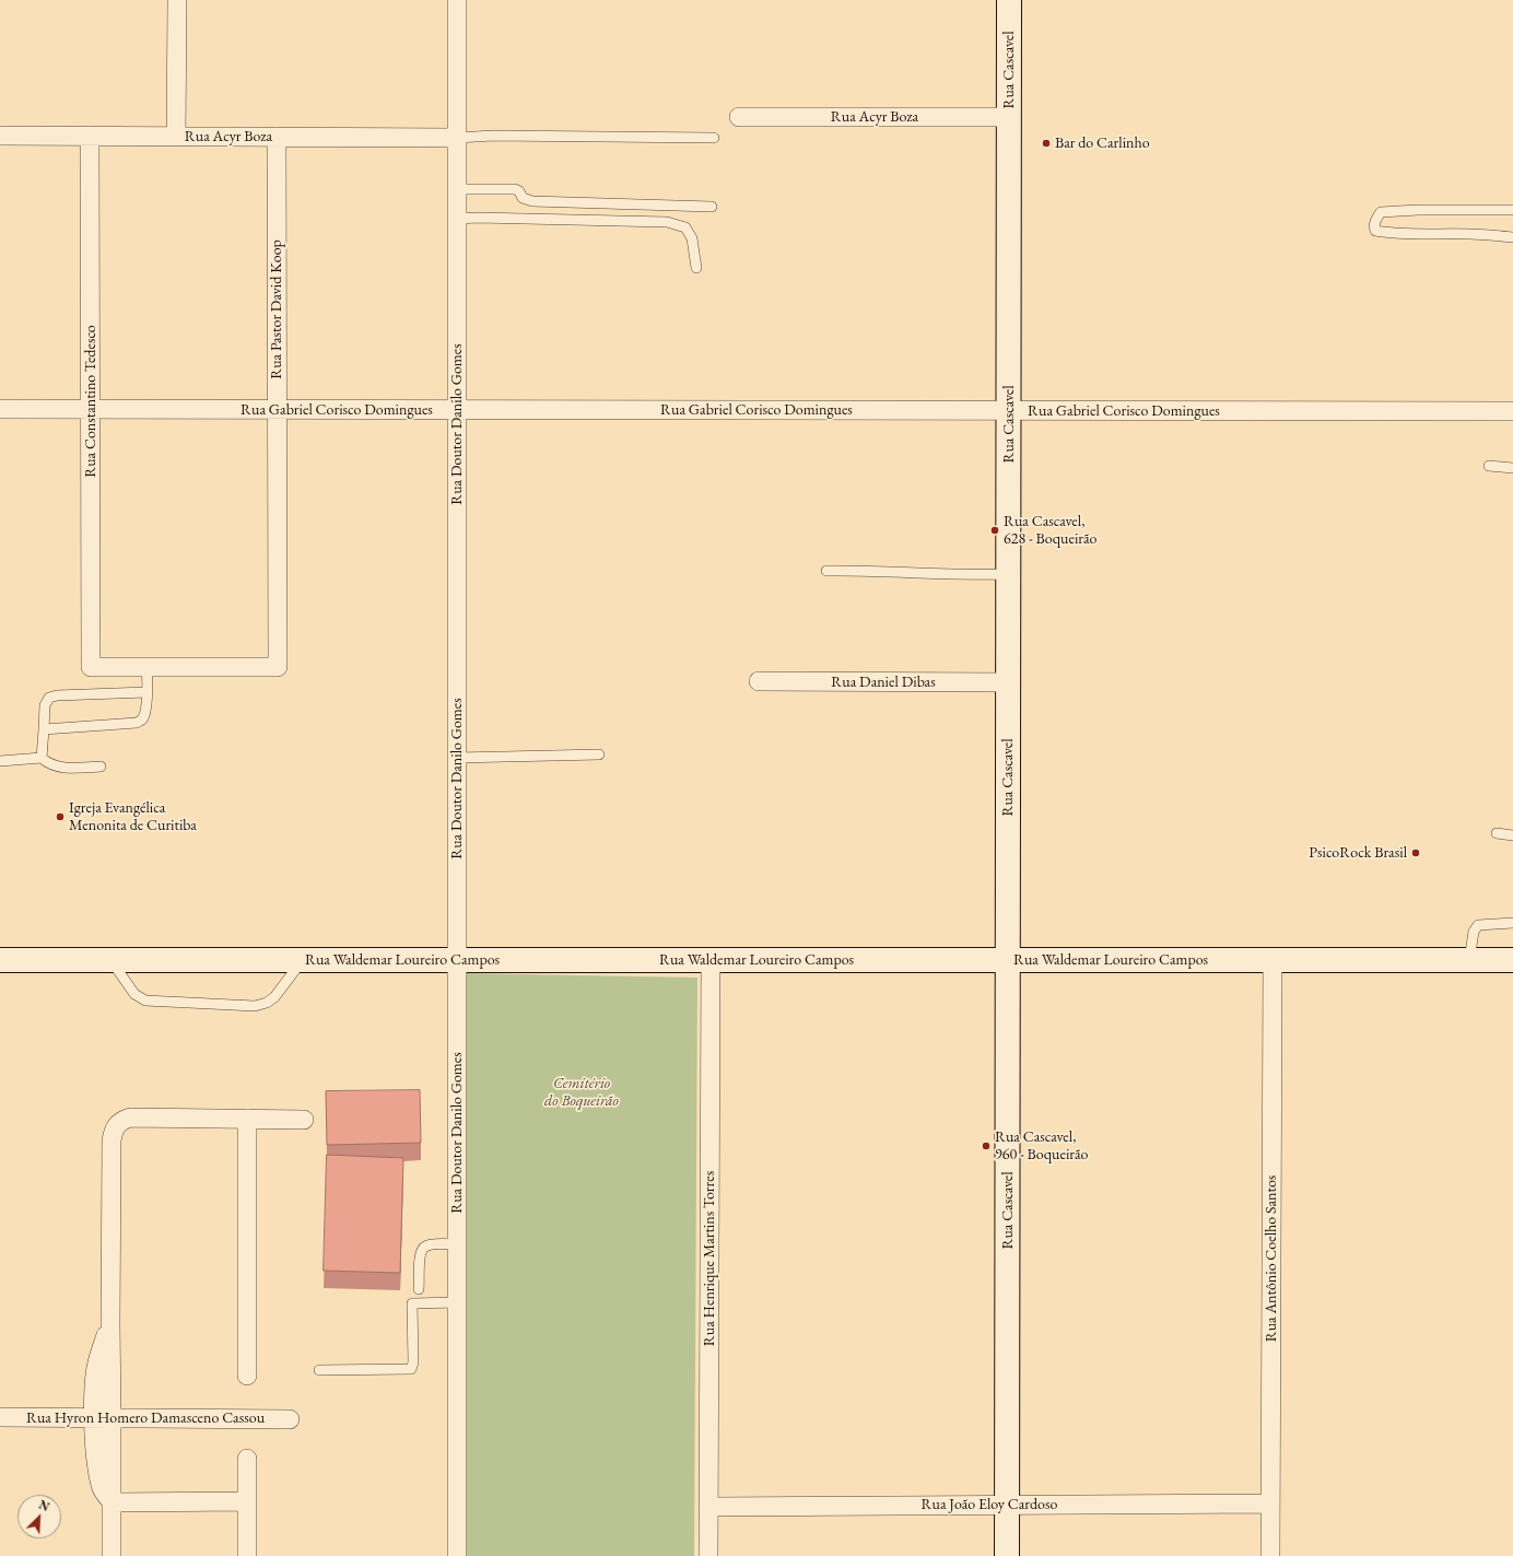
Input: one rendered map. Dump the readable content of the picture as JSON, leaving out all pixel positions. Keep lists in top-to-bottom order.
{
  "streets": {
    "main road": ["Rua Cascavel", "Rua Waldemar Loureiro Campos"],
    "street": [
      "Rua Acyr Boza",
      "Rua Pastor David Koop",
      "Rua Constantino Tedesco",
      "Rua Gabriel Corisco Domingues",
      "Rua Doutor Danilo Gomes",
      "Rua Daniel Dibas",
      "Rua Henrique Martins Torres",
      "Rua Antônio Coelho Santos",
      "Rua Hyron Homero Damasceno Cassou",
      "Rua João Eloy Cardoso"
    ]
  },
  "crossings": [
    ["Rua Cascavel", "Rua Acyr Boza"],
    ["Rua Cascavel", "Rua Gabriel Corisco Domingues"],
    ["Rua Cascavel", "Rua Daniel Dibas"],
    ["Rua Cascavel", "Rua Waldemar Loureiro Campos"],
    ["Rua Cascavel", "Rua João Eloy Cardoso"],
    ["Rua Acyr Boza", "Rua Pastor David Koop"],
    ["Rua Acyr Boza", "Rua Constantino Tedesco"],
    ["Rua Acyr Boza", "Rua Doutor Danilo Gomes"],
    ["Rua Pastor David Koop", "Rua Constantino Tedesco"],
    ["Rua Pastor David Koop", "Rua Gabriel Corisco Domingues"],
    ["Rua Constantino Tedesco", "Rua Gabriel Corisco Domingues"],
    ["Rua Gabriel Corisco Domingues", "Rua Doutor Danilo Gomes"],
    ["Rua Doutor Danilo Gomes", "Rua Waldemar Loureiro Campos"],
    ["Rua Waldemar Loureiro Campos", "Rua Henrique Martins Torres"],
    ["Rua Waldemar Loureiro Campos", "Rua Antônio Coelho Santos"],
    ["Rua Henrique Martins Torres", "Rua João Eloy Cardoso"],
    ["Rua Antônio Coelho Santos", "Rua João Eloy Cardoso"]
  ],
  "parks": ["Cemitério do Boqueirão"],
  "places": [
    "Bar do Carlinho",
    "Rua Cascavel, 628 - Boqueirão",
    "Igreja Evangélica Menonita de Curitiba",
    "PsicoRock Brasil",
    "Rua Cascavel, 960 - Boqueirão"
  ],
  "north": "top right"
}
